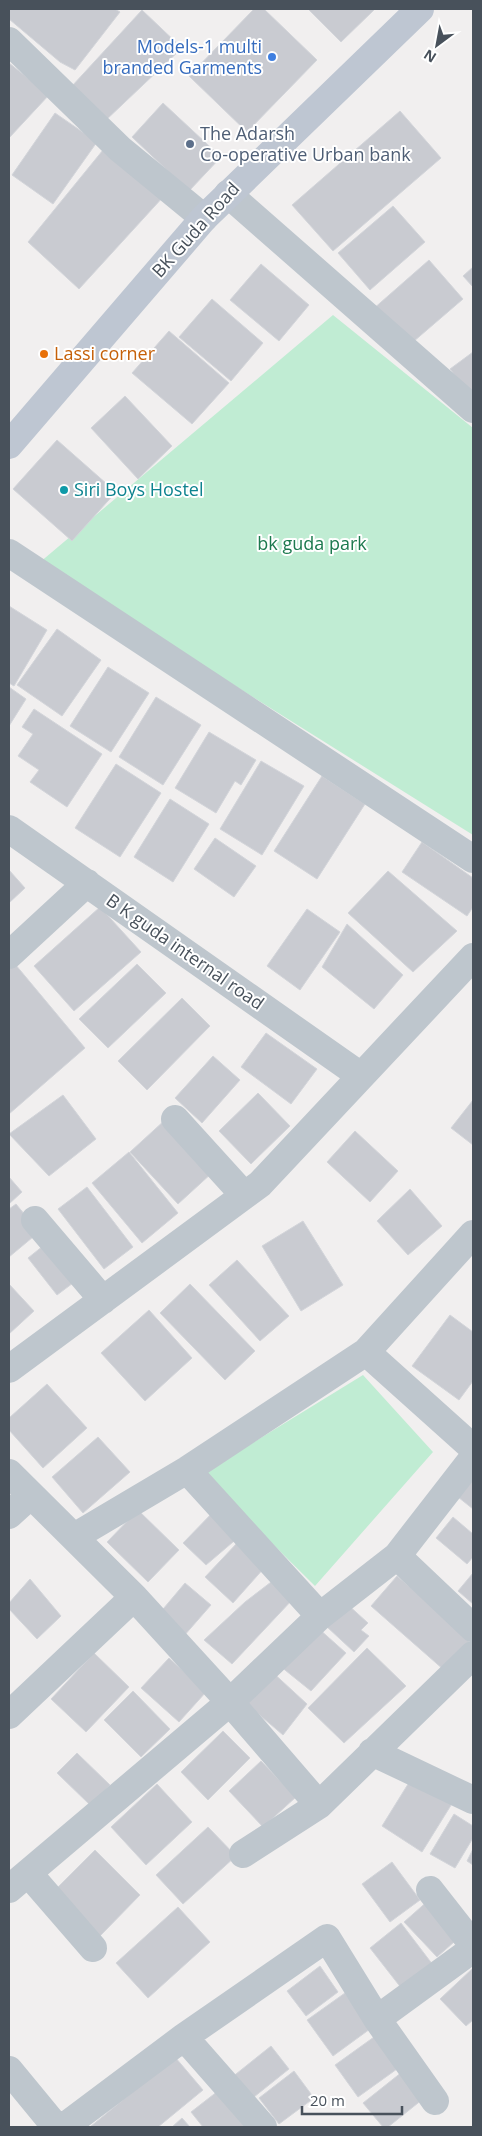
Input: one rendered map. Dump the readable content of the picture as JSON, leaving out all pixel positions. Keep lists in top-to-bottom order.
{
  "streets": {
    "street": ["BK Guda Road", "B K guda internal road"]
  },
  "parks": ["bk guda park"],
  "places": [
    "Models-1 multi branded Garments",
    "The Adarsh Co-operative Urban bank",
    "Lassi corner",
    "Siri Boys Hostel"
  ],
  "scale_bar": "20 m",
  "north": "bottom left"
}
